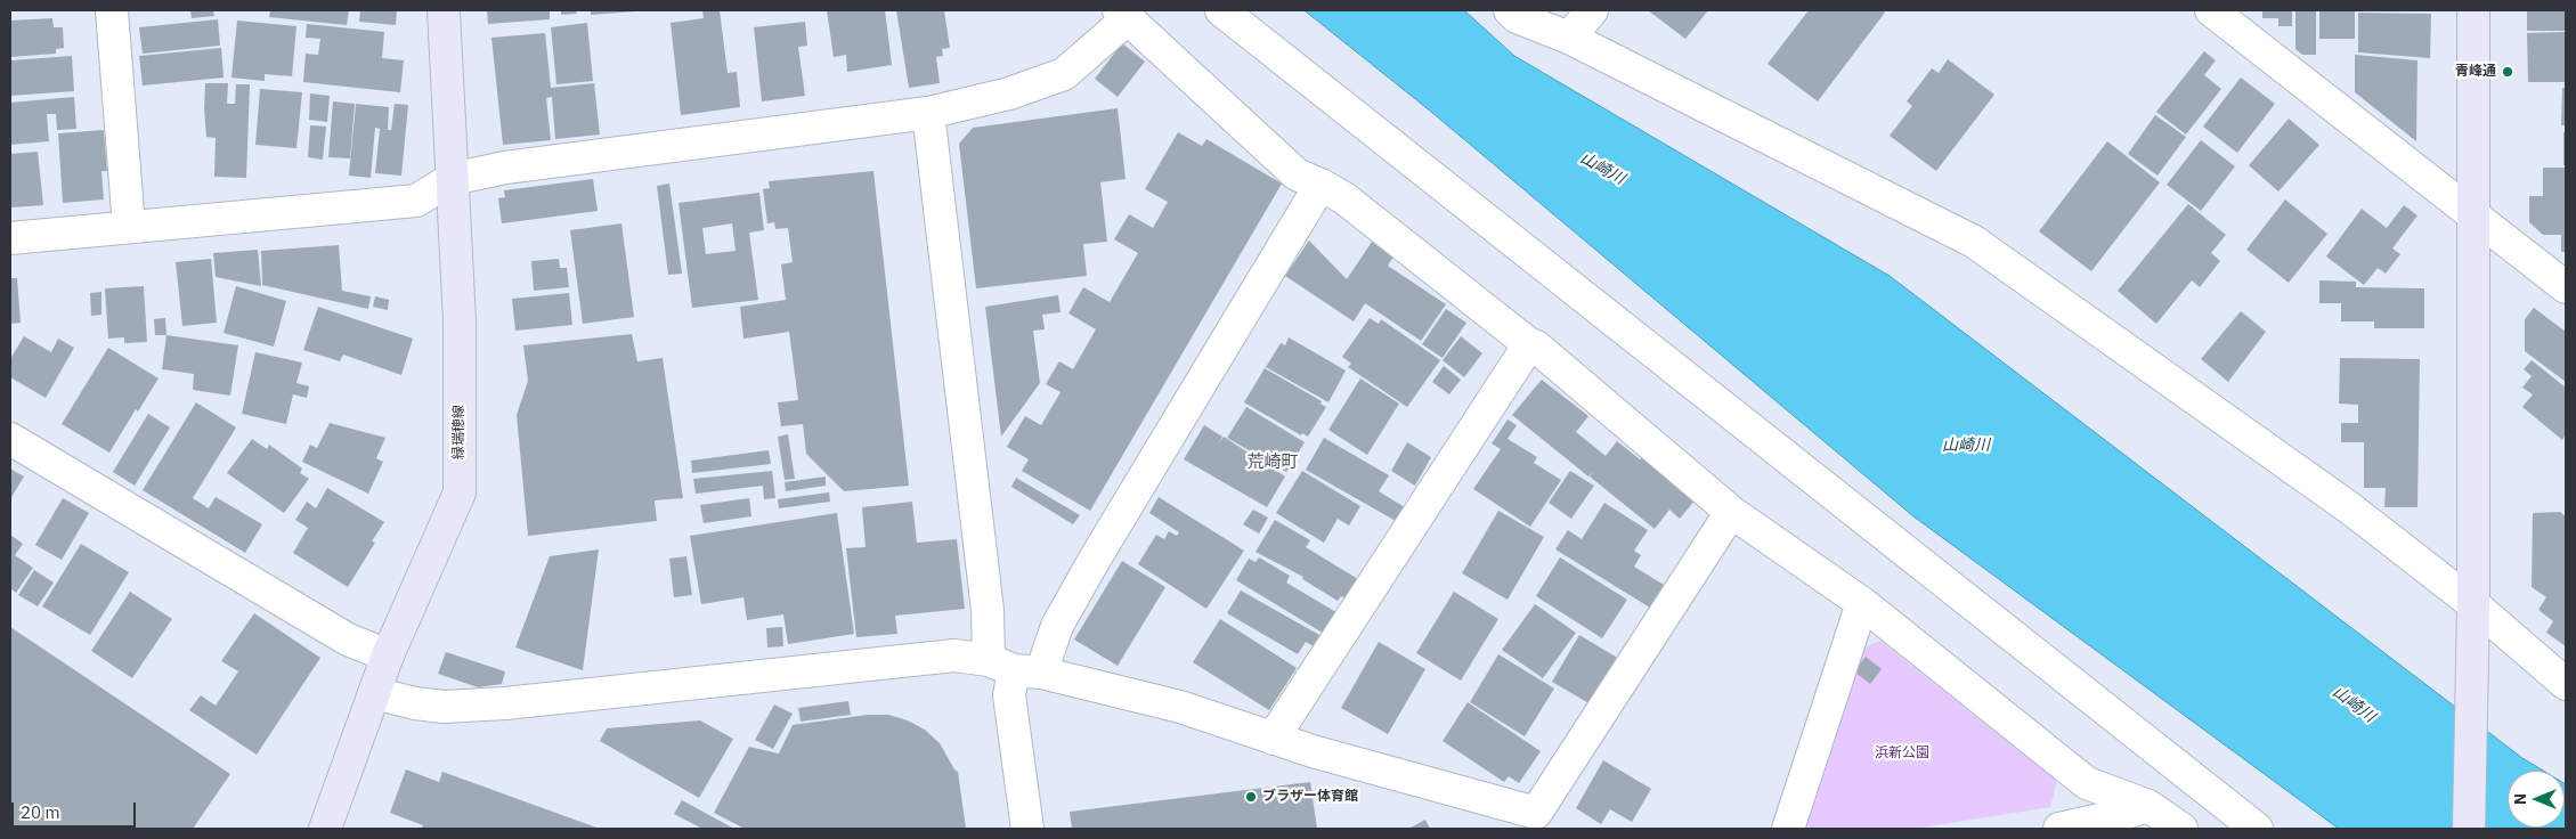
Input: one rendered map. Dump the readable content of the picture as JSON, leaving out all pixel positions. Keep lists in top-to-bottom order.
{
  "streets": {
    "main road": ["緑瑞穂線"]
  },
  "districts": ["荒崎町"],
  "water": ["山崎川"],
  "parks": ["浜新公園"],
  "places": ["青峰通", "ブラザー体育館"],
  "scale_bar": "20 m",
  "north": "left"
}
